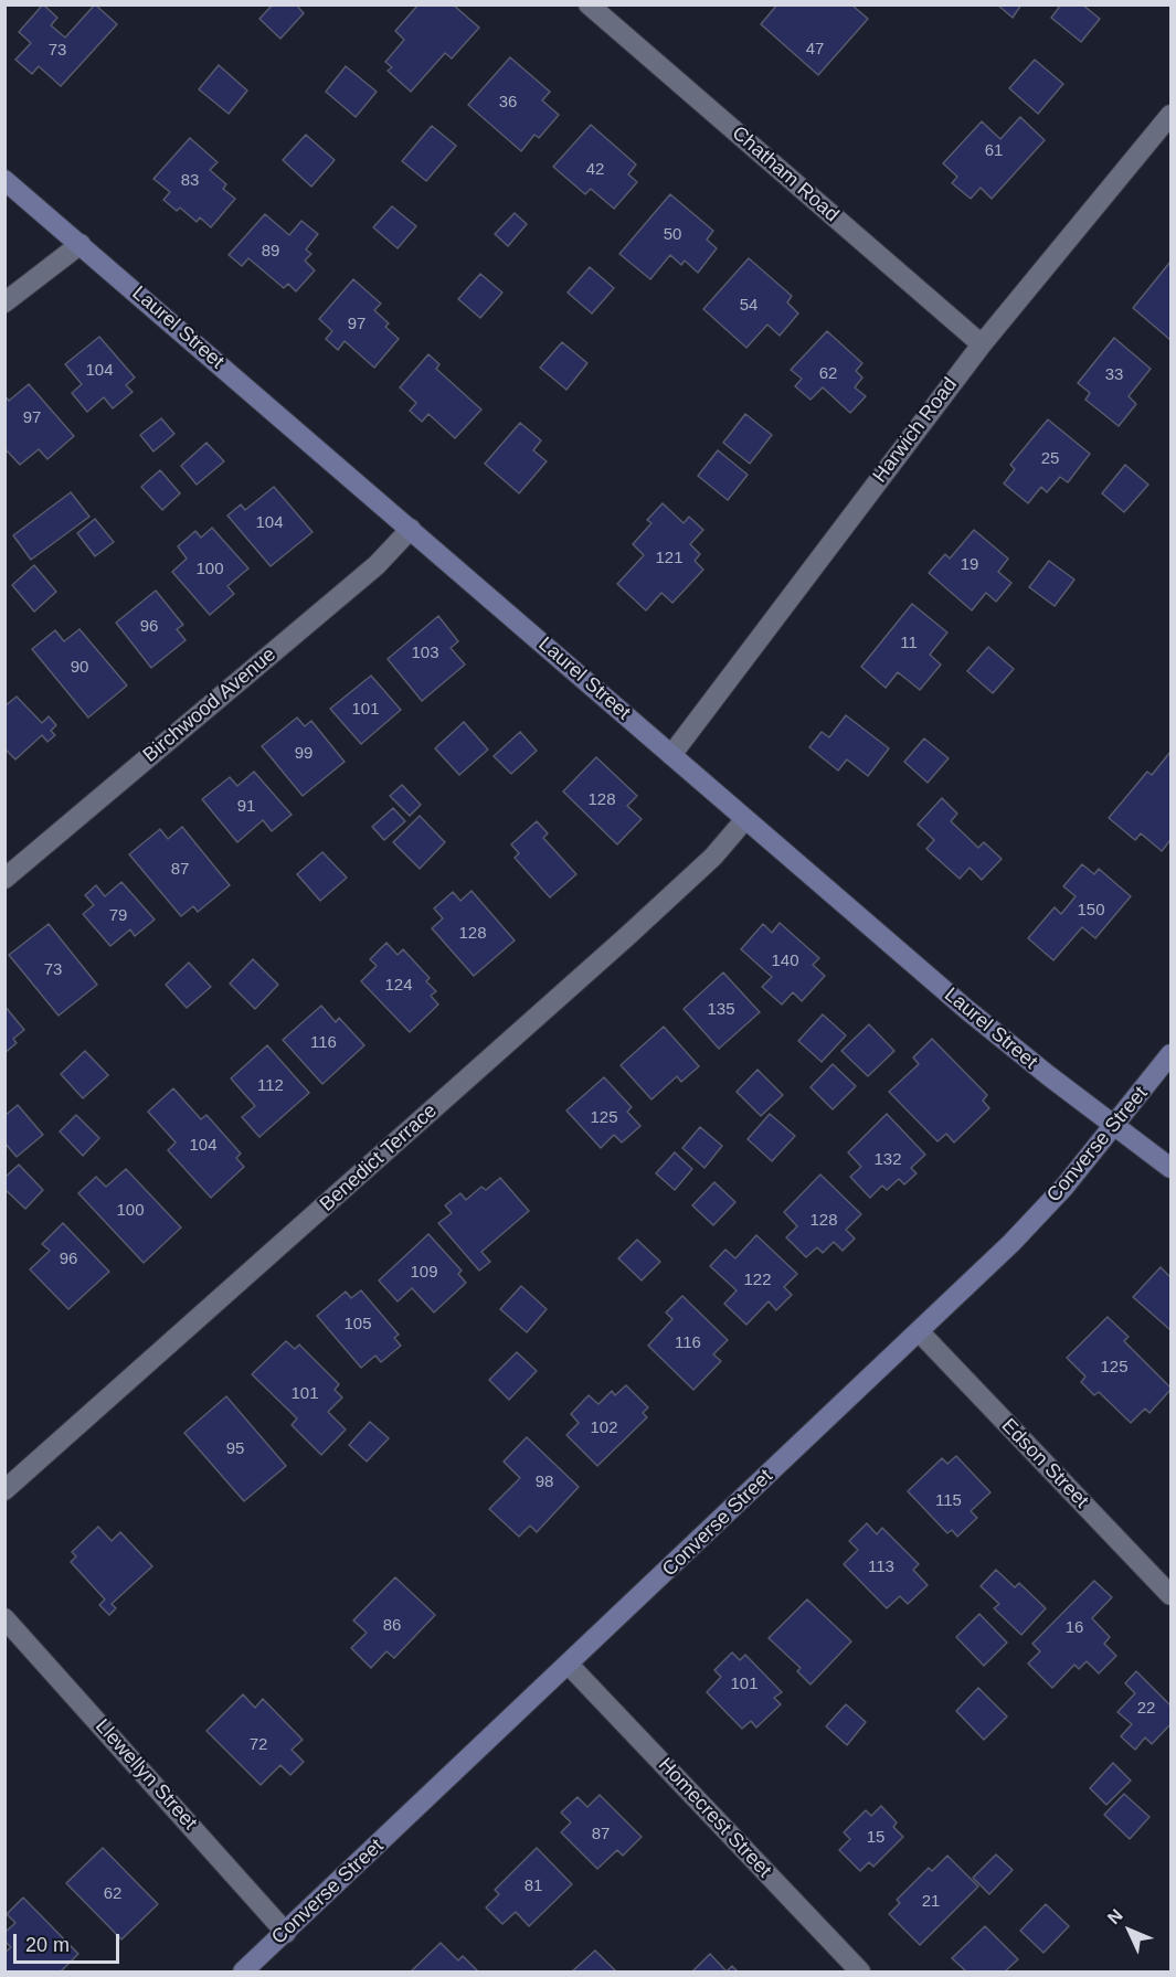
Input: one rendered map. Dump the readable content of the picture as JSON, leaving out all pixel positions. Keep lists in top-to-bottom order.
{
  "streets": {
    "street": [
      "Chatham Road",
      "Laurel Street",
      "Harwich Road",
      "Birchwood Avenue",
      "Converse Street",
      "Benedict Terrace",
      "Edson Street",
      "Llewellyn Street",
      "Homecrest Street"
    ]
  },
  "crossings": [
    ["Chatham Road", "Harwich Road"],
    ["Laurel Street", "Harwich Road"],
    ["Laurel Street", "Birchwood Avenue"],
    ["Laurel Street", "Converse Street"],
    ["Laurel Street", "Benedict Terrace"],
    ["Converse Street", "Edson Street"],
    ["Converse Street", "Llewellyn Street"],
    ["Converse Street", "Homecrest Street"]
  ],
  "house_numbers": [
    "47",
    "73",
    "36",
    "61",
    "42",
    "83",
    "50",
    "89",
    "54",
    "97",
    "104",
    "62",
    "33",
    "97",
    "25",
    "104",
    "121",
    "19",
    "100",
    "96",
    "11",
    "103",
    "90",
    "101",
    "99",
    "128",
    "91",
    "87",
    "150",
    "79",
    "128",
    "140",
    "73",
    "124",
    "135",
    "116",
    "112",
    "125",
    "104",
    "132",
    "100",
    "128",
    "96",
    "109",
    "122",
    "105",
    "116",
    "125",
    "101",
    "102",
    "95",
    "98",
    "115",
    "113",
    "86",
    "16",
    "101",
    "22",
    "72",
    "87",
    "15",
    "81",
    "62",
    "21"
  ],
  "scale_bar": "20 m",
  "north": "top left"
}
